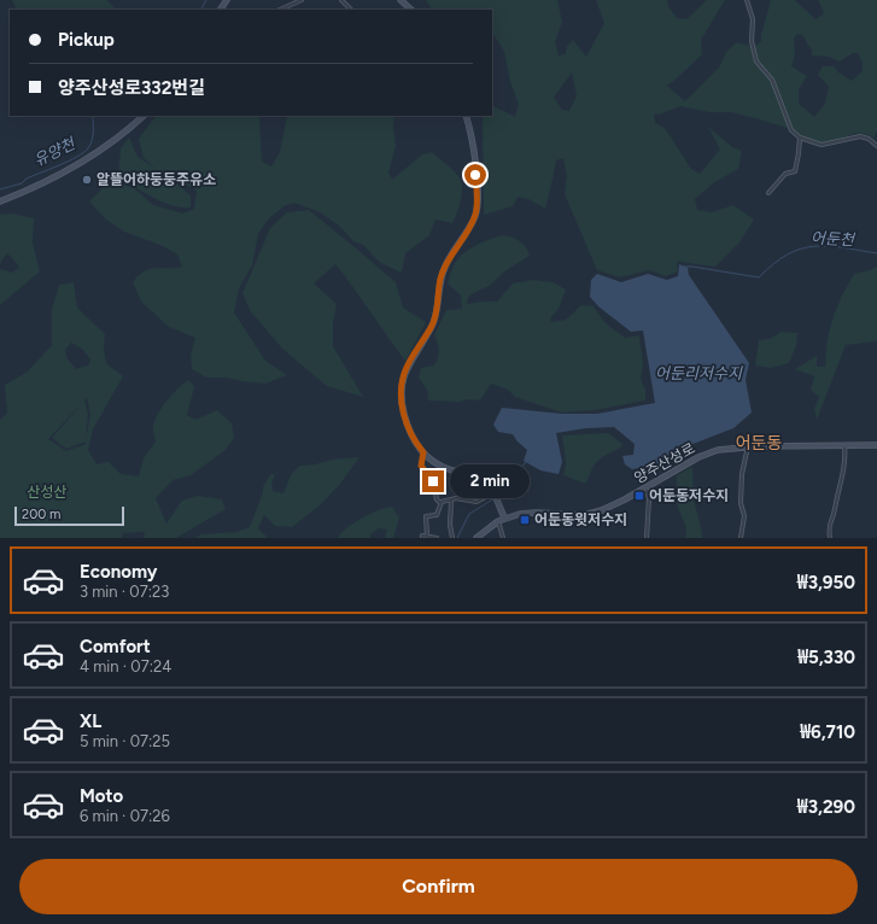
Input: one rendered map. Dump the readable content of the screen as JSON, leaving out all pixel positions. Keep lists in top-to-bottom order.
{
  "streets": {
    "street": ["양주산성로"]
  },
  "districts": ["어둔동"],
  "water": ["유양천", "어둔천", "어둔리저수지"],
  "parks": ["산성산"],
  "places": {
    "other": ["알뜰어하둥둥주유소"],
    "transit": ["어둔동저수지", "어둔동윗저수지"]
  },
  "scale_bar": "200 m",
  "page": {
    "banner": ["Pickup", "양주산성로332번길"],
    "bubble": "2 min",
    "scale": "200 m",
    "list": [
      {
        "name": "Economy",
        "note": "3 min · 07:23",
        "value": "₩3,950"
      },
      {
        "name": "Comfort",
        "note": "4 min · 07:24",
        "value": "₩5,330"
      },
      {
        "name": "XL",
        "note": "5 min · 07:25",
        "value": "₩6,710"
      },
      {
        "name": "Moto",
        "note": "6 min · 07:26",
        "value": "₩3,290"
      }
    ],
    "buttons": "Confirm"
  }
}
